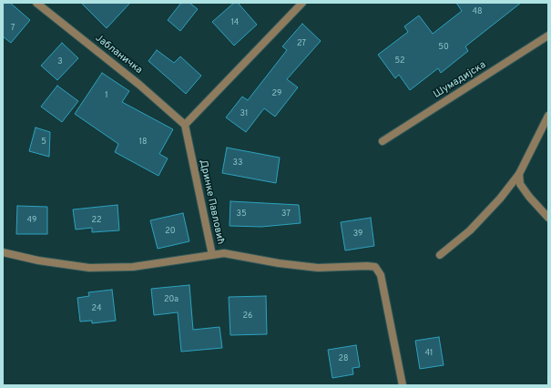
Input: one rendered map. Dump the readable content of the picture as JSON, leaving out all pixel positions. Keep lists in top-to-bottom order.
{
  "streets": {
    "street": ["Јабланичка", "Шумадијска", "Дринке Павловић"]
  },
  "crossings": [
    ["Јабланичка", "Дринке Павловић"]
  ],
  "house_numbers": [
    "48",
    "14",
    "7",
    "27",
    "50",
    "52",
    "3",
    "29",
    "1",
    "31",
    "5",
    "18",
    "33",
    "35",
    "37",
    "49",
    "22",
    "20",
    "39",
    "20a",
    "24",
    "26",
    "41",
    "28"
  ]
}
